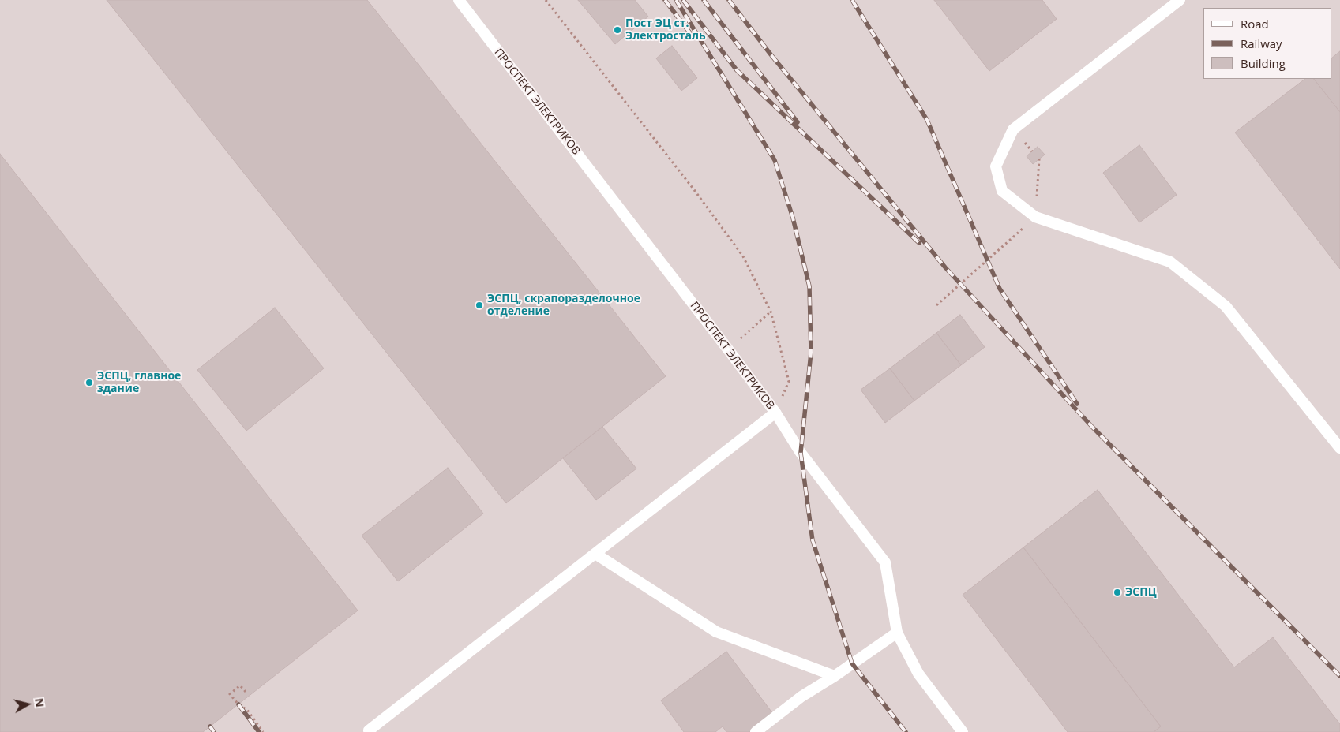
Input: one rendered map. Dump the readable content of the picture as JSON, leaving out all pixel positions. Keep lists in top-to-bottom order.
{
  "streets": {
    "street": ["ПРОСПЕКТ ЭЛЕКТРИКОВ"]
  },
  "places": [
    "Пост ЭЦ ст. Электросталь",
    "ЭСПЦ, скрапоразделочное отделение",
    "ЭСПЦ, главное здание",
    "ЭСПЦ"
  ],
  "legend": ["Road", "Railway", "Building"],
  "north": "right"
}
